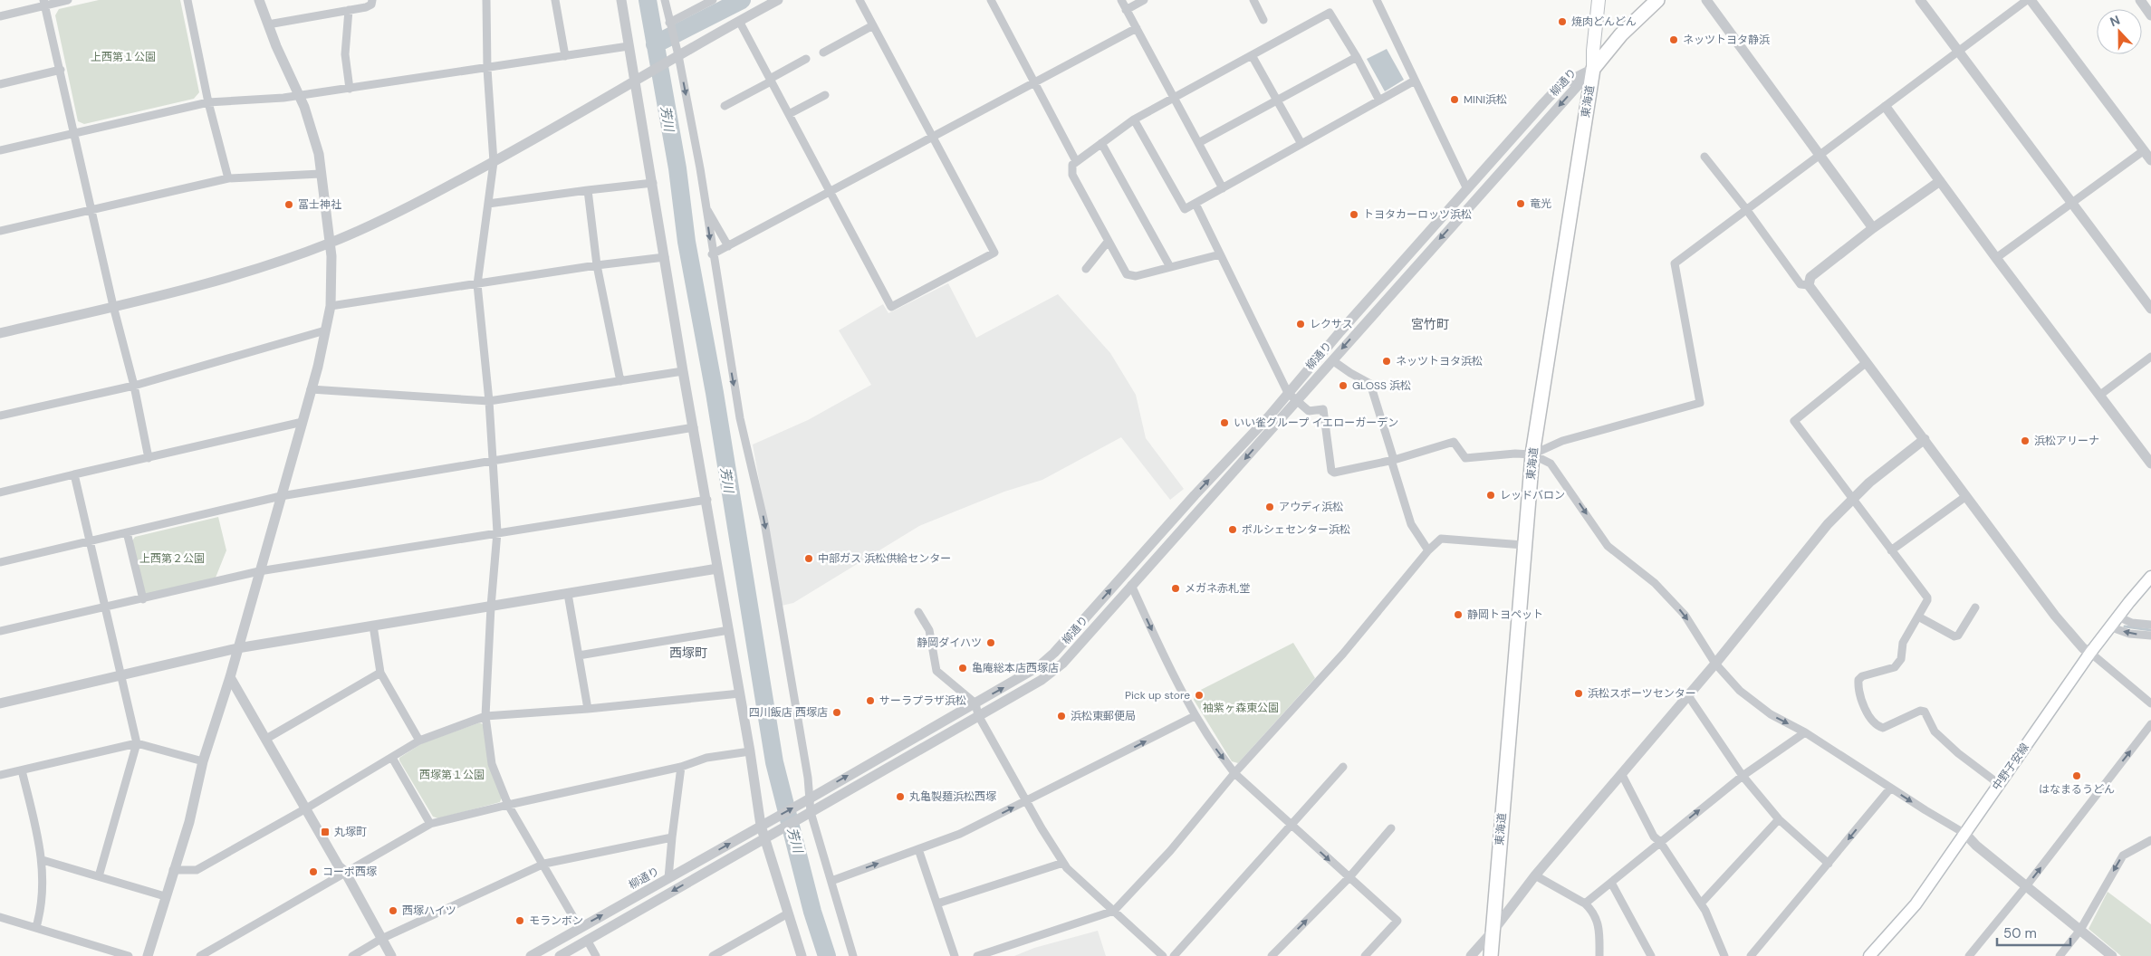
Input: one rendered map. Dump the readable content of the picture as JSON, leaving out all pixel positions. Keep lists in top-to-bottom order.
{
  "streets": {
    "highway": ["東海道"],
    "main road": ["中野子安線"],
    "street": ["柳通り"]
  },
  "crossings": [
    ["柳通り", "東海道"]
  ],
  "districts": ["宮竹町", "西塚町"],
  "water": ["芳川"],
  "parks": [
    "上西第１公園",
    "上西第２公園",
    "袖紫ヶ森東公園",
    "西塚第１公園"
  ],
  "places": {
    "other": [
      "焼肉どんどん",
      "ネッツトヨタ静浜",
      "MINI浜松",
      "竜光",
      "冨士神社",
      "トヨタカーロッツ浜松",
      "レクサス",
      "ネッツトヨタ浜松",
      "GLOSS 浜松",
      "いい雀グループ イエローガーデン",
      "浜松アリーナ",
      "レッドバロン",
      "アウディ浜松",
      "ポルシェセンター浜松",
      "中部ガス 浜松供給センター",
      "メガネ赤札堂",
      "静岡トヨペット",
      "静岡ダイハツ",
      "亀庵総本店西塚店",
      "浜松スポーツセンター",
      "Pick up store",
      "サーラプラザ浜松",
      "四川飯店 西塚店",
      "浜松東郵便局",
      "はなまるうどん",
      "丸亀製麺浜松西塚",
      "コーポ西塚",
      "西塚ハイツ",
      "モランボン"
    ],
    "transit": ["丸塚町"]
  },
  "scale_bar": "50 m",
  "north": "top"
}
